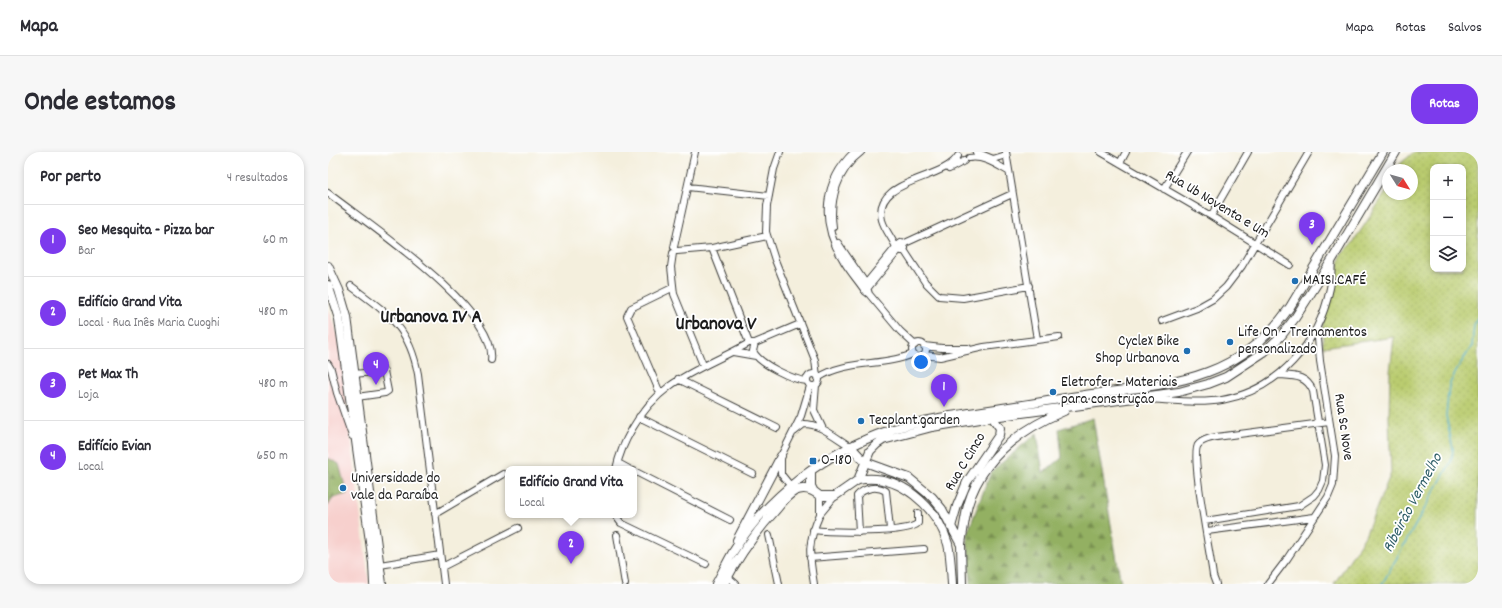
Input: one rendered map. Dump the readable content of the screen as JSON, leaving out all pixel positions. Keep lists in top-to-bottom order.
{
  "streets": {
    "street": ["Rua Ub Noventa e Um", "Rua Sc Nove", "Rua C Cinco"]
  },
  "districts": ["Urbanova IV A", "Urbanova V"],
  "water": ["Ribeirão Vermelho"],
  "places": {
    "other": [
      "MAIS1.CAFÉ",
      "Life On - Treinamentos personalizado",
      "CycleX Bike Shop Urbanova",
      "Eletrofer - Materiais para construção",
      "Tecplant.garden",
      "Universidade do vale da Paraíba"
    ],
    "transit": ["O-180"]
  },
  "north": "bottom right",
  "page": {
    "header": "Mapa",
    "nav": ["Mapa", "Rotas", "Salvos"],
    "title": "Onde estamos",
    "buttons": "Rotas",
    "heading": ["Por perto", "4 resultados"],
    "map_buttons": ["+", "−"],
    "list": [
      {
        "mark": "1",
        "name": "Seo Mesquita - Pizza bar",
        "note": "Bar",
        "value": "60 m"
      },
      {
        "mark": "2",
        "name": "Edifício Grand Vita",
        "note": "Local · Rua Inês Maria Cuoghi",
        "value": "480 m"
      },
      {
        "mark": "3",
        "name": "Pet Max Th",
        "note": "Loja",
        "value": "480 m"
      },
      {
        "mark": "4",
        "name": "Edifício Evian",
        "note": "Local",
        "value": "650 m"
      }
    ],
    "pins": [
      "3",
      "4",
      "1",
      "2"
    ],
    "popup": ["Edifício Grand Vita", "Local"]
  }
}
